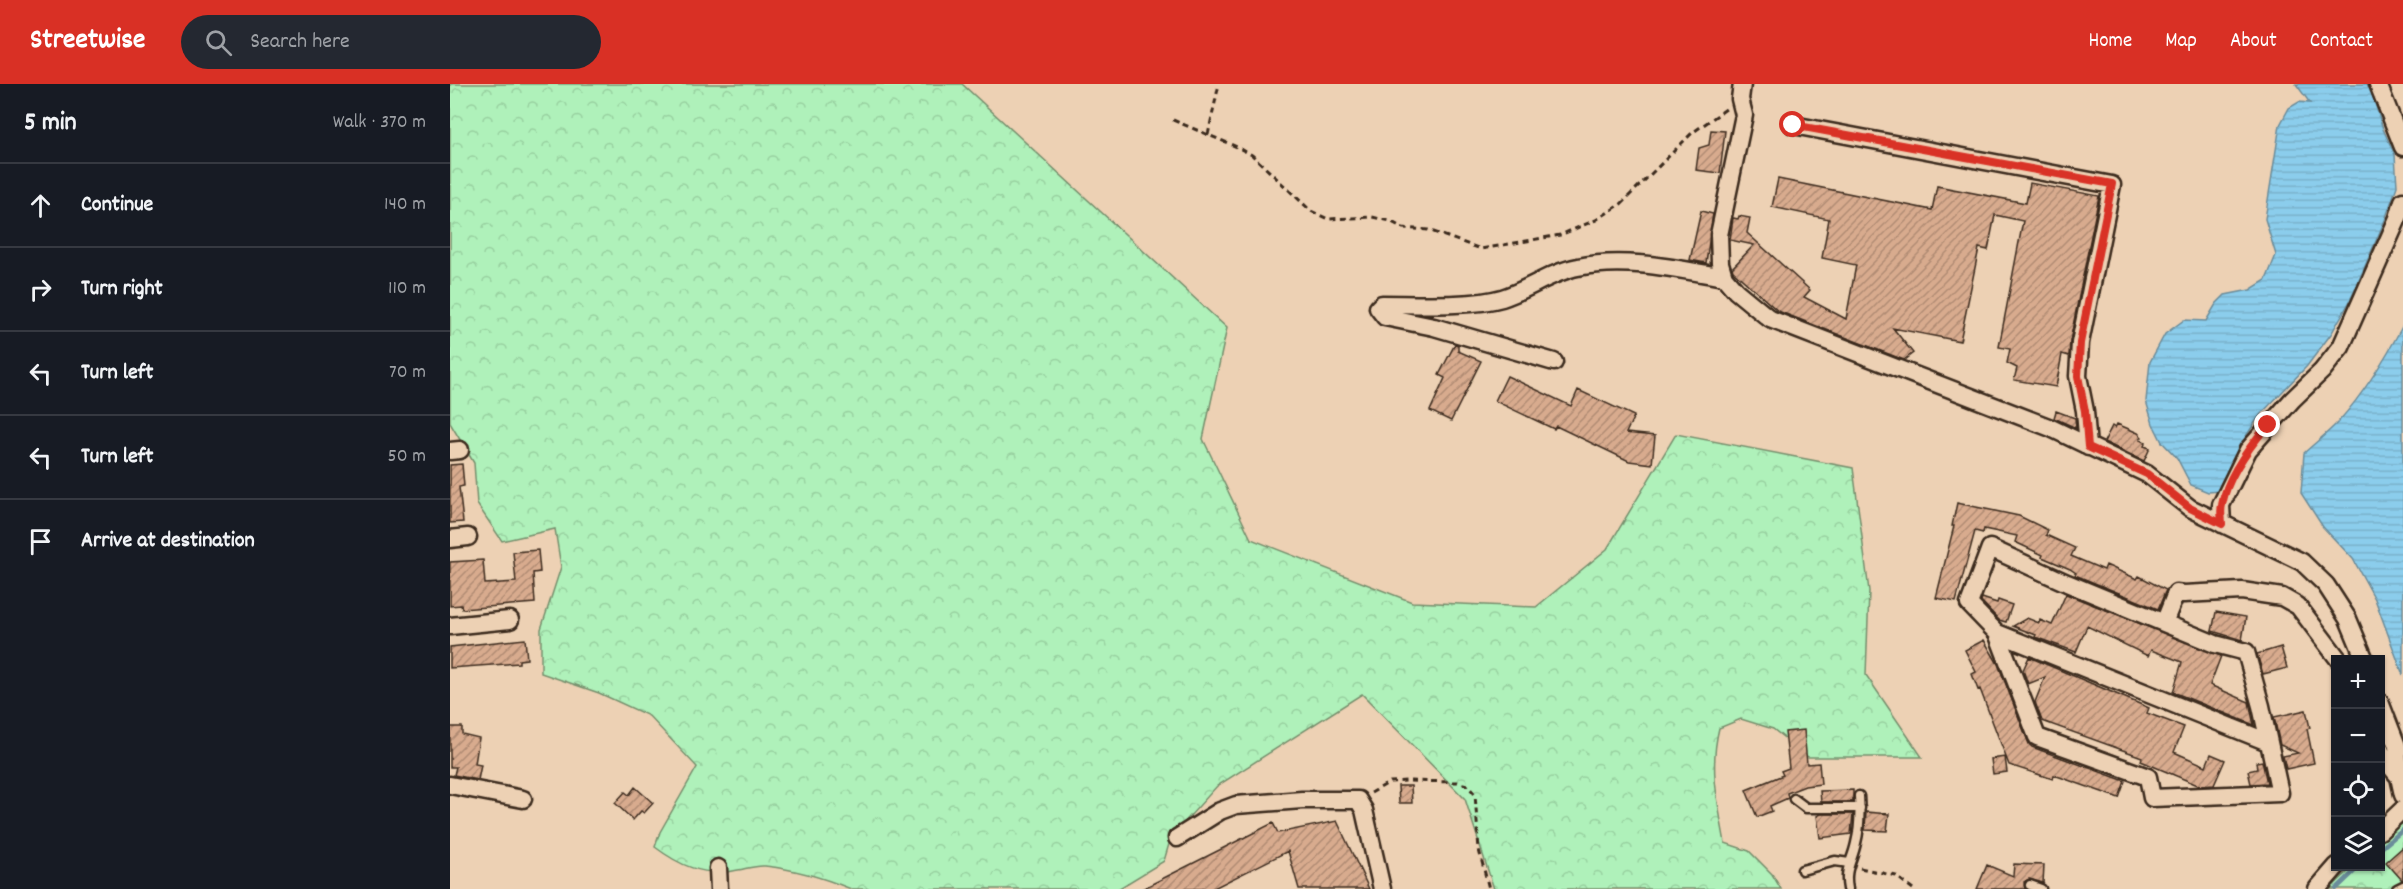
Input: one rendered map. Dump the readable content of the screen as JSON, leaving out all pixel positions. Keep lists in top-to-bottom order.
{
  "page": {
    "header": "Streetwise",
    "search": "Search here",
    "nav": [
      "Home",
      "Map",
      "About",
      "Contact"
    ],
    "heading": ["5 min", "Walk · 370 m"],
    "list": [
      ["Continue", "140 m"],
      ["Turn right", "110 m"],
      ["Turn left", "70 m"],
      ["Turn left", "50 m"],
      "Arrive at destination"
    ],
    "map_buttons": ["+", "−"]
  }
}
